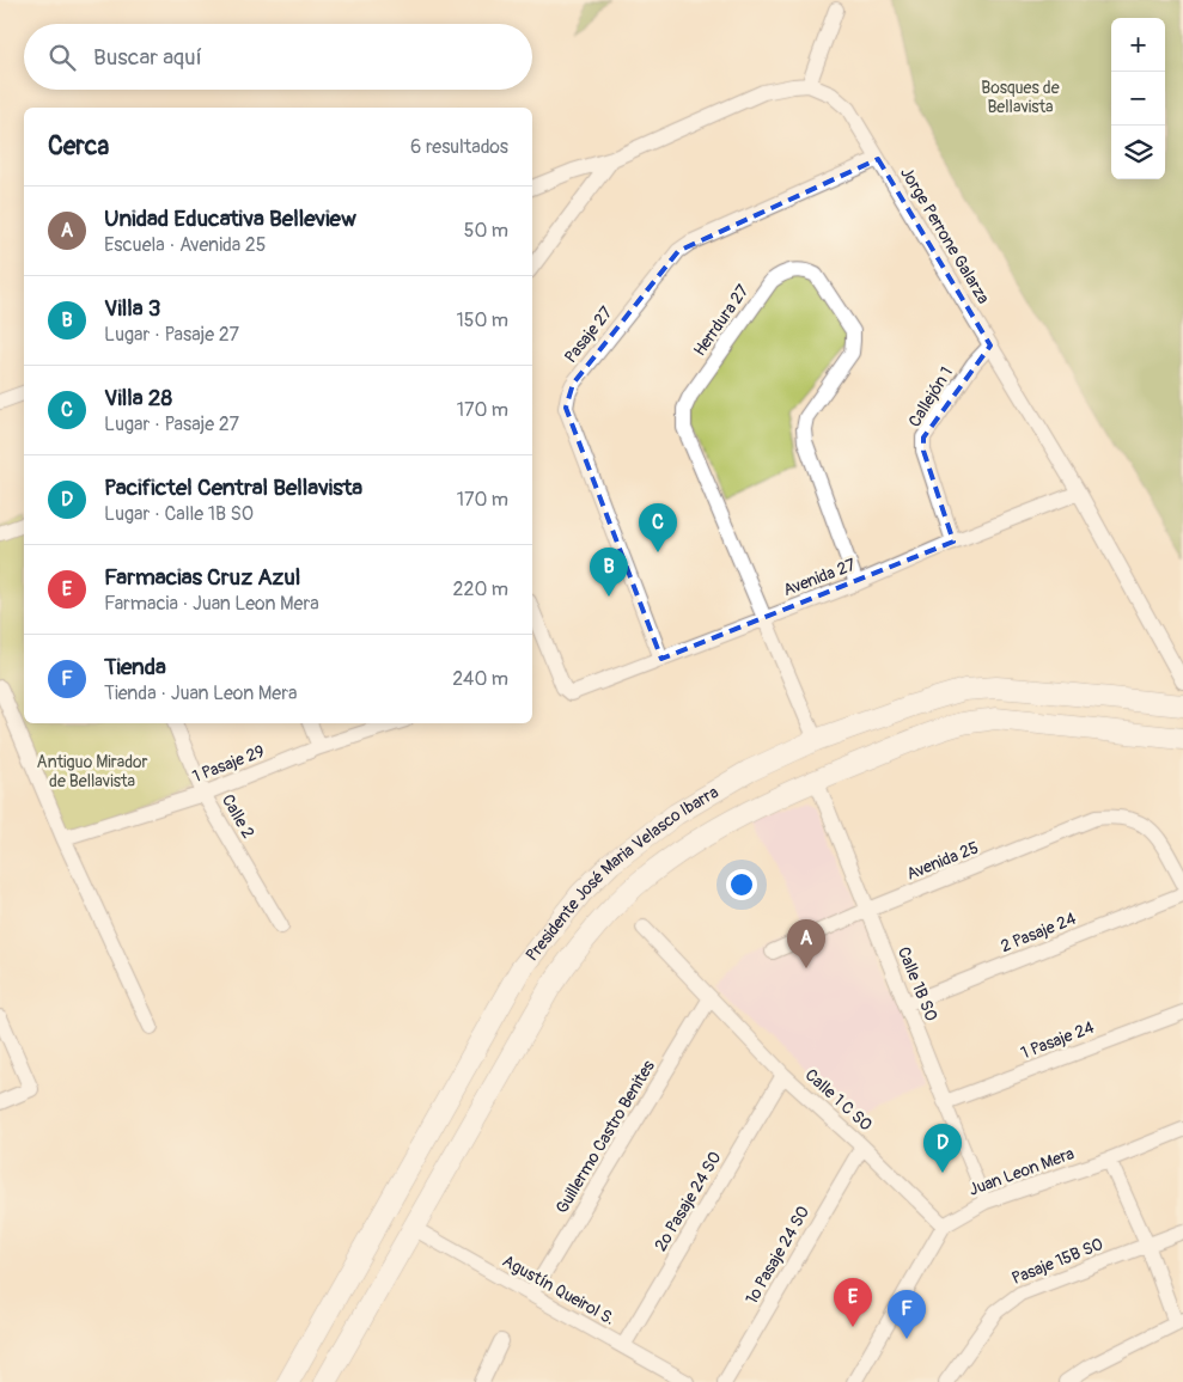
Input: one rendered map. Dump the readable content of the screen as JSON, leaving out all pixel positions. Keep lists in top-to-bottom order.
{
  "streets": {
    "main road": ["Presidente José Maria Velasco Ibarra"],
    "street": [
      "Jorge Perrone Galarza",
      "Herrdura 27",
      "Pasaje 27",
      "Callejón 1",
      "Avenida 27",
      "1 Pasaje 29",
      "Calle 2",
      "Avenida 25",
      "2 Pasaje 24",
      "Calle 1B SO",
      "1 Pasaje 24",
      "Calle 1 C SO",
      "Guillermo Castro Benites",
      "Juan Leon Mera",
      "2º Pasaje 24 SO",
      "1º Pasaje 24 SO",
      "Pasaje 15B SO",
      "Agustín Queirol S."
    ]
  },
  "crossings": [
    ["Jorge Perrone Galarza", "Pasaje 27"],
    ["Jorge Perrone Galarza", "Callejón 1"],
    ["Jorge Perrone Galarza", "Avenida 27"],
    ["Herrdura 27", "Avenida 27"],
    ["Herrdura 27", "Presidente José Maria Velasco Ibarra"],
    ["Pasaje 27", "Avenida 27"],
    ["Callejón 1", "Avenida 27"],
    ["1 Pasaje 29", "Calle 2"],
    ["Avenida 25", "Calle 1B SO"],
    ["Presidente José Maria Velasco Ibarra", "Calle 1B SO"],
    ["Presidente José Maria Velasco Ibarra", "Agustín Queirol S."],
    ["2 Pasaje 24", "Calle 1B SO"],
    ["Calle 1B SO", "1 Pasaje 24"],
    ["Calle 1B SO", "Juan Leon Mera"],
    ["Calle 1 C SO", "Guillermo Castro Benites"],
    ["Calle 1 C SO", "Juan Leon Mera"],
    ["Calle 1 C SO", "2º Pasaje 24 SO"],
    ["Calle 1 C SO", "1º Pasaje 24 SO"],
    ["Guillermo Castro Benites", "Agustín Queirol S."],
    ["2º Pasaje 24 SO", "Agustín Queirol S."]
  ],
  "parks": ["Bosques de Bellavista", "Antiguo Mirador de Bellavista"],
  "page": {
    "map_buttons": ["+", "−"],
    "search": "Buscar aquí",
    "heading": ["Cerca", "6 resultados"],
    "list": [
      {
        "mark": "A",
        "name": "Unidad Educativa Belleview",
        "note": "Escuela · Avenida 25",
        "value": "50 m"
      },
      {
        "mark": "B",
        "name": "Villa 3",
        "note": "Lugar · Pasaje 27",
        "value": "150 m"
      },
      {
        "mark": "C",
        "name": "Villa 28",
        "note": "Lugar · Pasaje 27",
        "value": "170 m"
      },
      {
        "mark": "D",
        "name": "Pacifictel Central Bellavista",
        "note": "Lugar · Calle 1B SO",
        "value": "170 m"
      },
      {
        "mark": "E",
        "name": "Farmacias Cruz Azul",
        "note": "Farmacia · Juan Leon Mera",
        "value": "220 m"
      },
      {
        "mark": "F",
        "name": "Tienda",
        "note": "Tienda · Juan Leon Mera",
        "value": "240 m"
      }
    ],
    "pins": [
      "C",
      "B",
      "A",
      "D",
      "E",
      "F"
    ]
  }
}
